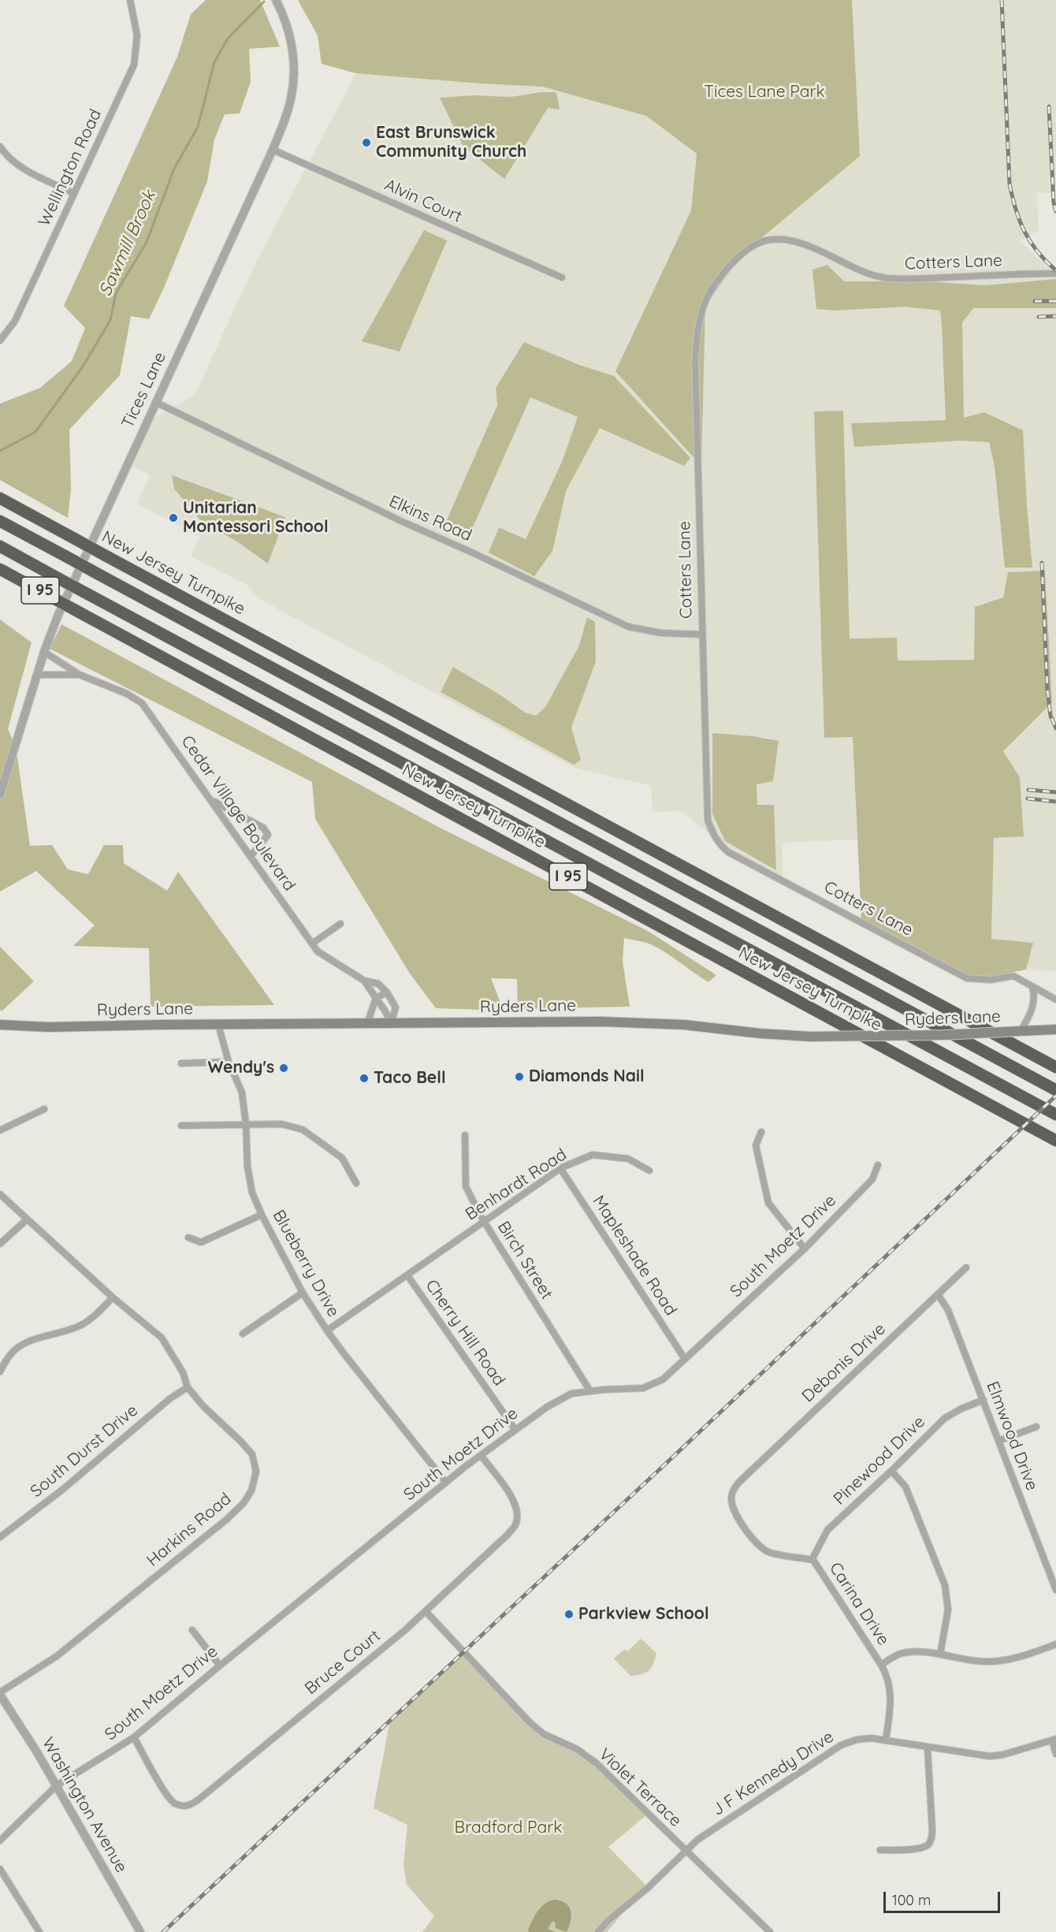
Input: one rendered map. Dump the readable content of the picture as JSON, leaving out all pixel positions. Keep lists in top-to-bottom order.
{
  "streets": {
    "highway": ["New Jersey Turnpike", "I 95"],
    "main road": ["Ryders Lane"],
    "street": [
      "Wellington Road",
      "Alvin Court",
      "Cotters Lane",
      "Tices Lane",
      "Elkins Road",
      "Cedar Village Boulevard",
      "Benhardt Road",
      "South Moetz Drive",
      "Mapleshade Road",
      "Birch Street",
      "Blueberry Drive",
      "Cherry Hill Road",
      "Debonis Drive",
      "Elmwood Drive",
      "South Durst Drive",
      "Pinewood Drive",
      "Harkins Road",
      "Carina Drive",
      "Bruce Court",
      "J F Kennedy Drive",
      "Violet Terrace",
      "Washington Avenue"
    ]
  },
  "crossings": [
    ["Alvin Court", "Tices Lane"],
    ["Cotters Lane", "Elkins Road"],
    ["Tices Lane", "Elkins Road"],
    ["Tices Lane", "Cedar Village Boulevard"],
    ["Cedar Village Boulevard", "Ryders Lane"],
    ["Ryders Lane", "Blueberry Drive"],
    ["Benhardt Road", "Mapleshade Road"],
    ["Benhardt Road", "Birch Street"],
    ["Benhardt Road", "Blueberry Drive"],
    ["Benhardt Road", "Cherry Hill Road"],
    ["South Moetz Drive", "Mapleshade Road"],
    ["South Moetz Drive", "Birch Street"],
    ["South Moetz Drive", "Blueberry Drive"],
    ["South Moetz Drive", "Cherry Hill Road"],
    ["South Moetz Drive", "Bruce Court"],
    ["South Moetz Drive", "Washington Avenue"],
    ["Debonis Drive", "Elmwood Drive"],
    ["Debonis Drive", "Carina Drive"],
    ["Elmwood Drive", "Pinewood Drive"],
    ["South Durst Drive", "Harkins Road"],
    ["Pinewood Drive", "Carina Drive"],
    ["Harkins Road", "Washington Avenue"],
    ["Carina Drive", "J F Kennedy Drive"],
    ["Bruce Court", "Violet Terrace"],
    ["J F Kennedy Drive", "Violet Terrace"]
  ],
  "water": ["Sawmill Brook"],
  "parks": ["Tices Lane Park", "Bradford Park"],
  "places": [
    "East Brunswick Community Church",
    "Unitarian Montessori School",
    "Wendy's",
    "Diamonds Nail",
    "Taco Bell",
    "Parkview School"
  ],
  "scale_bar": "100 m"
}
